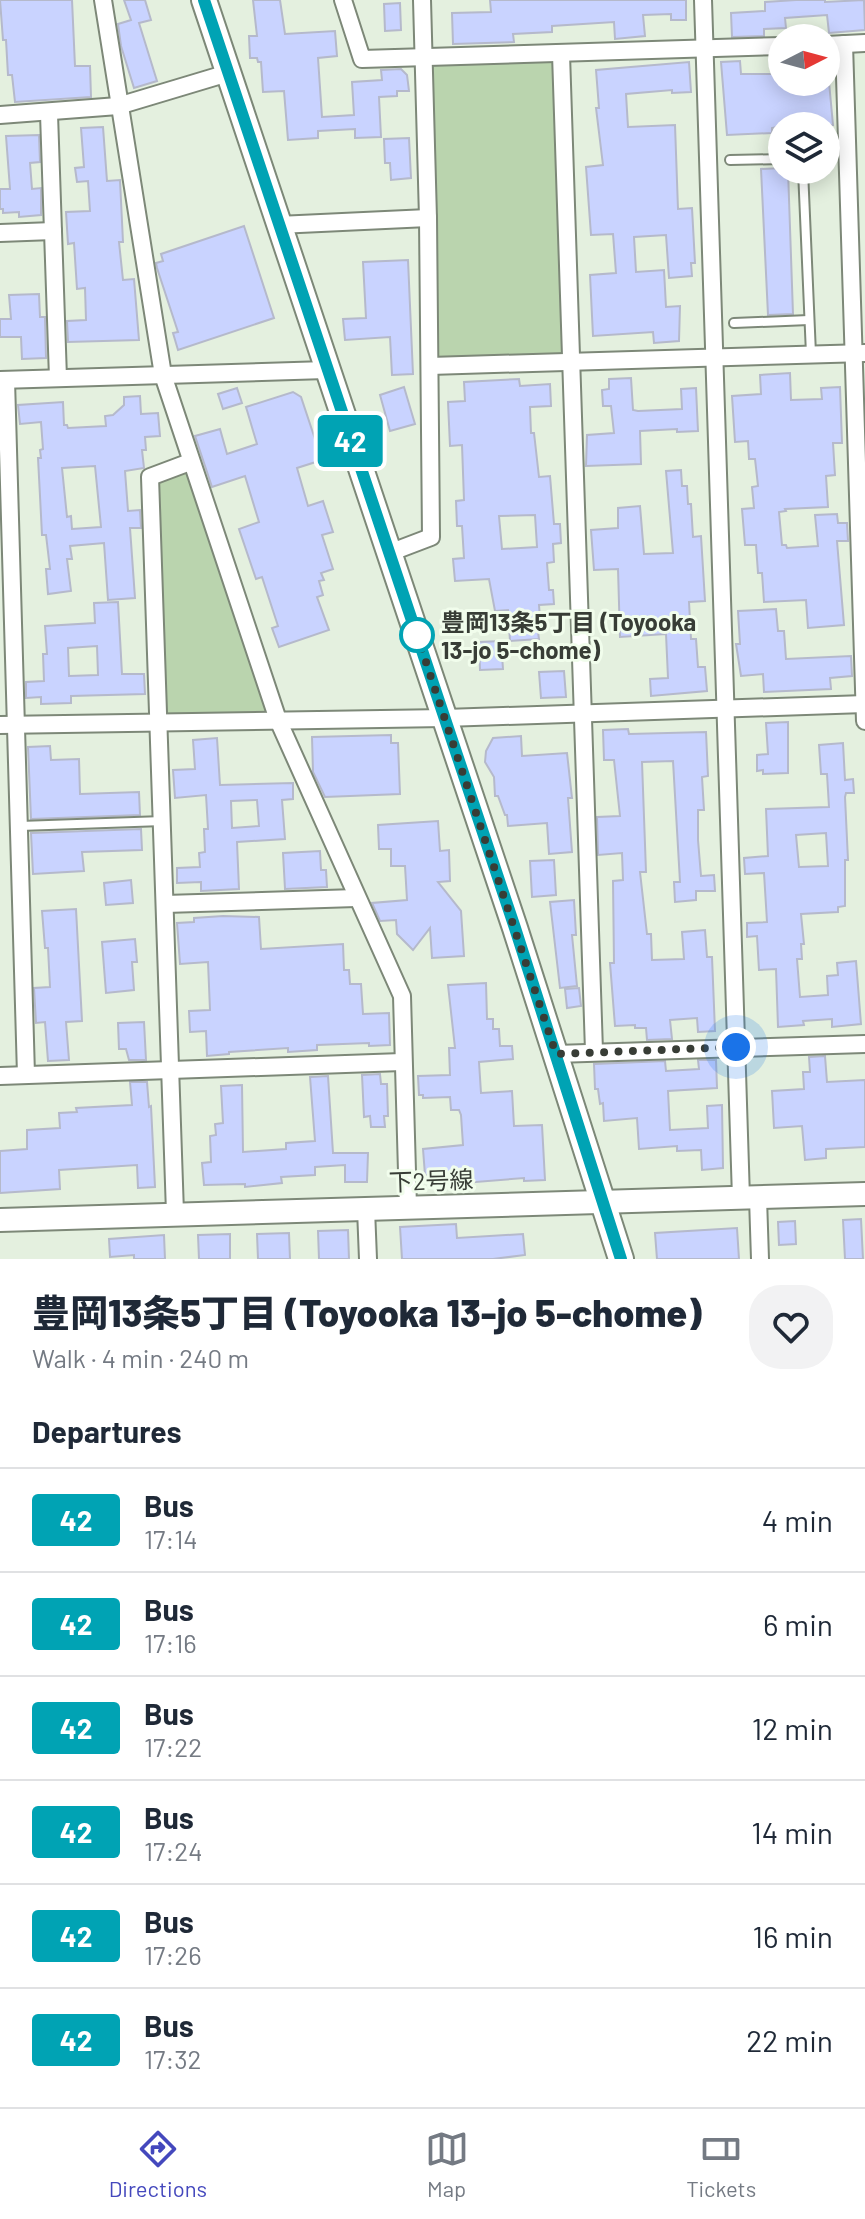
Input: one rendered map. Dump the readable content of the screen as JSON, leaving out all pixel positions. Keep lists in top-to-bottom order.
{
  "streets": {
    "street": ["下2号線"]
  },
  "places": ["豊岡13条5丁目 (Toyooka 13-jo 5-chome)"],
  "lines": ["bus line 42"],
  "north": "right",
  "page": {
    "on_map": "42",
    "heading": [
      ["豊岡13条5丁目 (Toyooka 13-jo 5-chome)", "Walk · 4 min · 240 m"],
      "Departures"
    ],
    "list": [
      {
        "mark": "42",
        "name": "Bus",
        "note": "17:14",
        "value": "4 min"
      },
      {
        "mark": "42",
        "name": "Bus",
        "note": "17:16",
        "value": "6 min"
      },
      {
        "mark": "42",
        "name": "Bus",
        "note": "17:22",
        "value": "12 min"
      },
      {
        "mark": "42",
        "name": "Bus",
        "note": "17:24",
        "value": "14 min"
      },
      {
        "mark": "42",
        "name": "Bus",
        "note": "17:26",
        "value": "16 min"
      },
      {
        "mark": "42",
        "name": "Bus",
        "note": "17:32",
        "value": "22 min"
      }
    ],
    "tabs": ["Directions", "Map", "Tickets"]
  }
}
